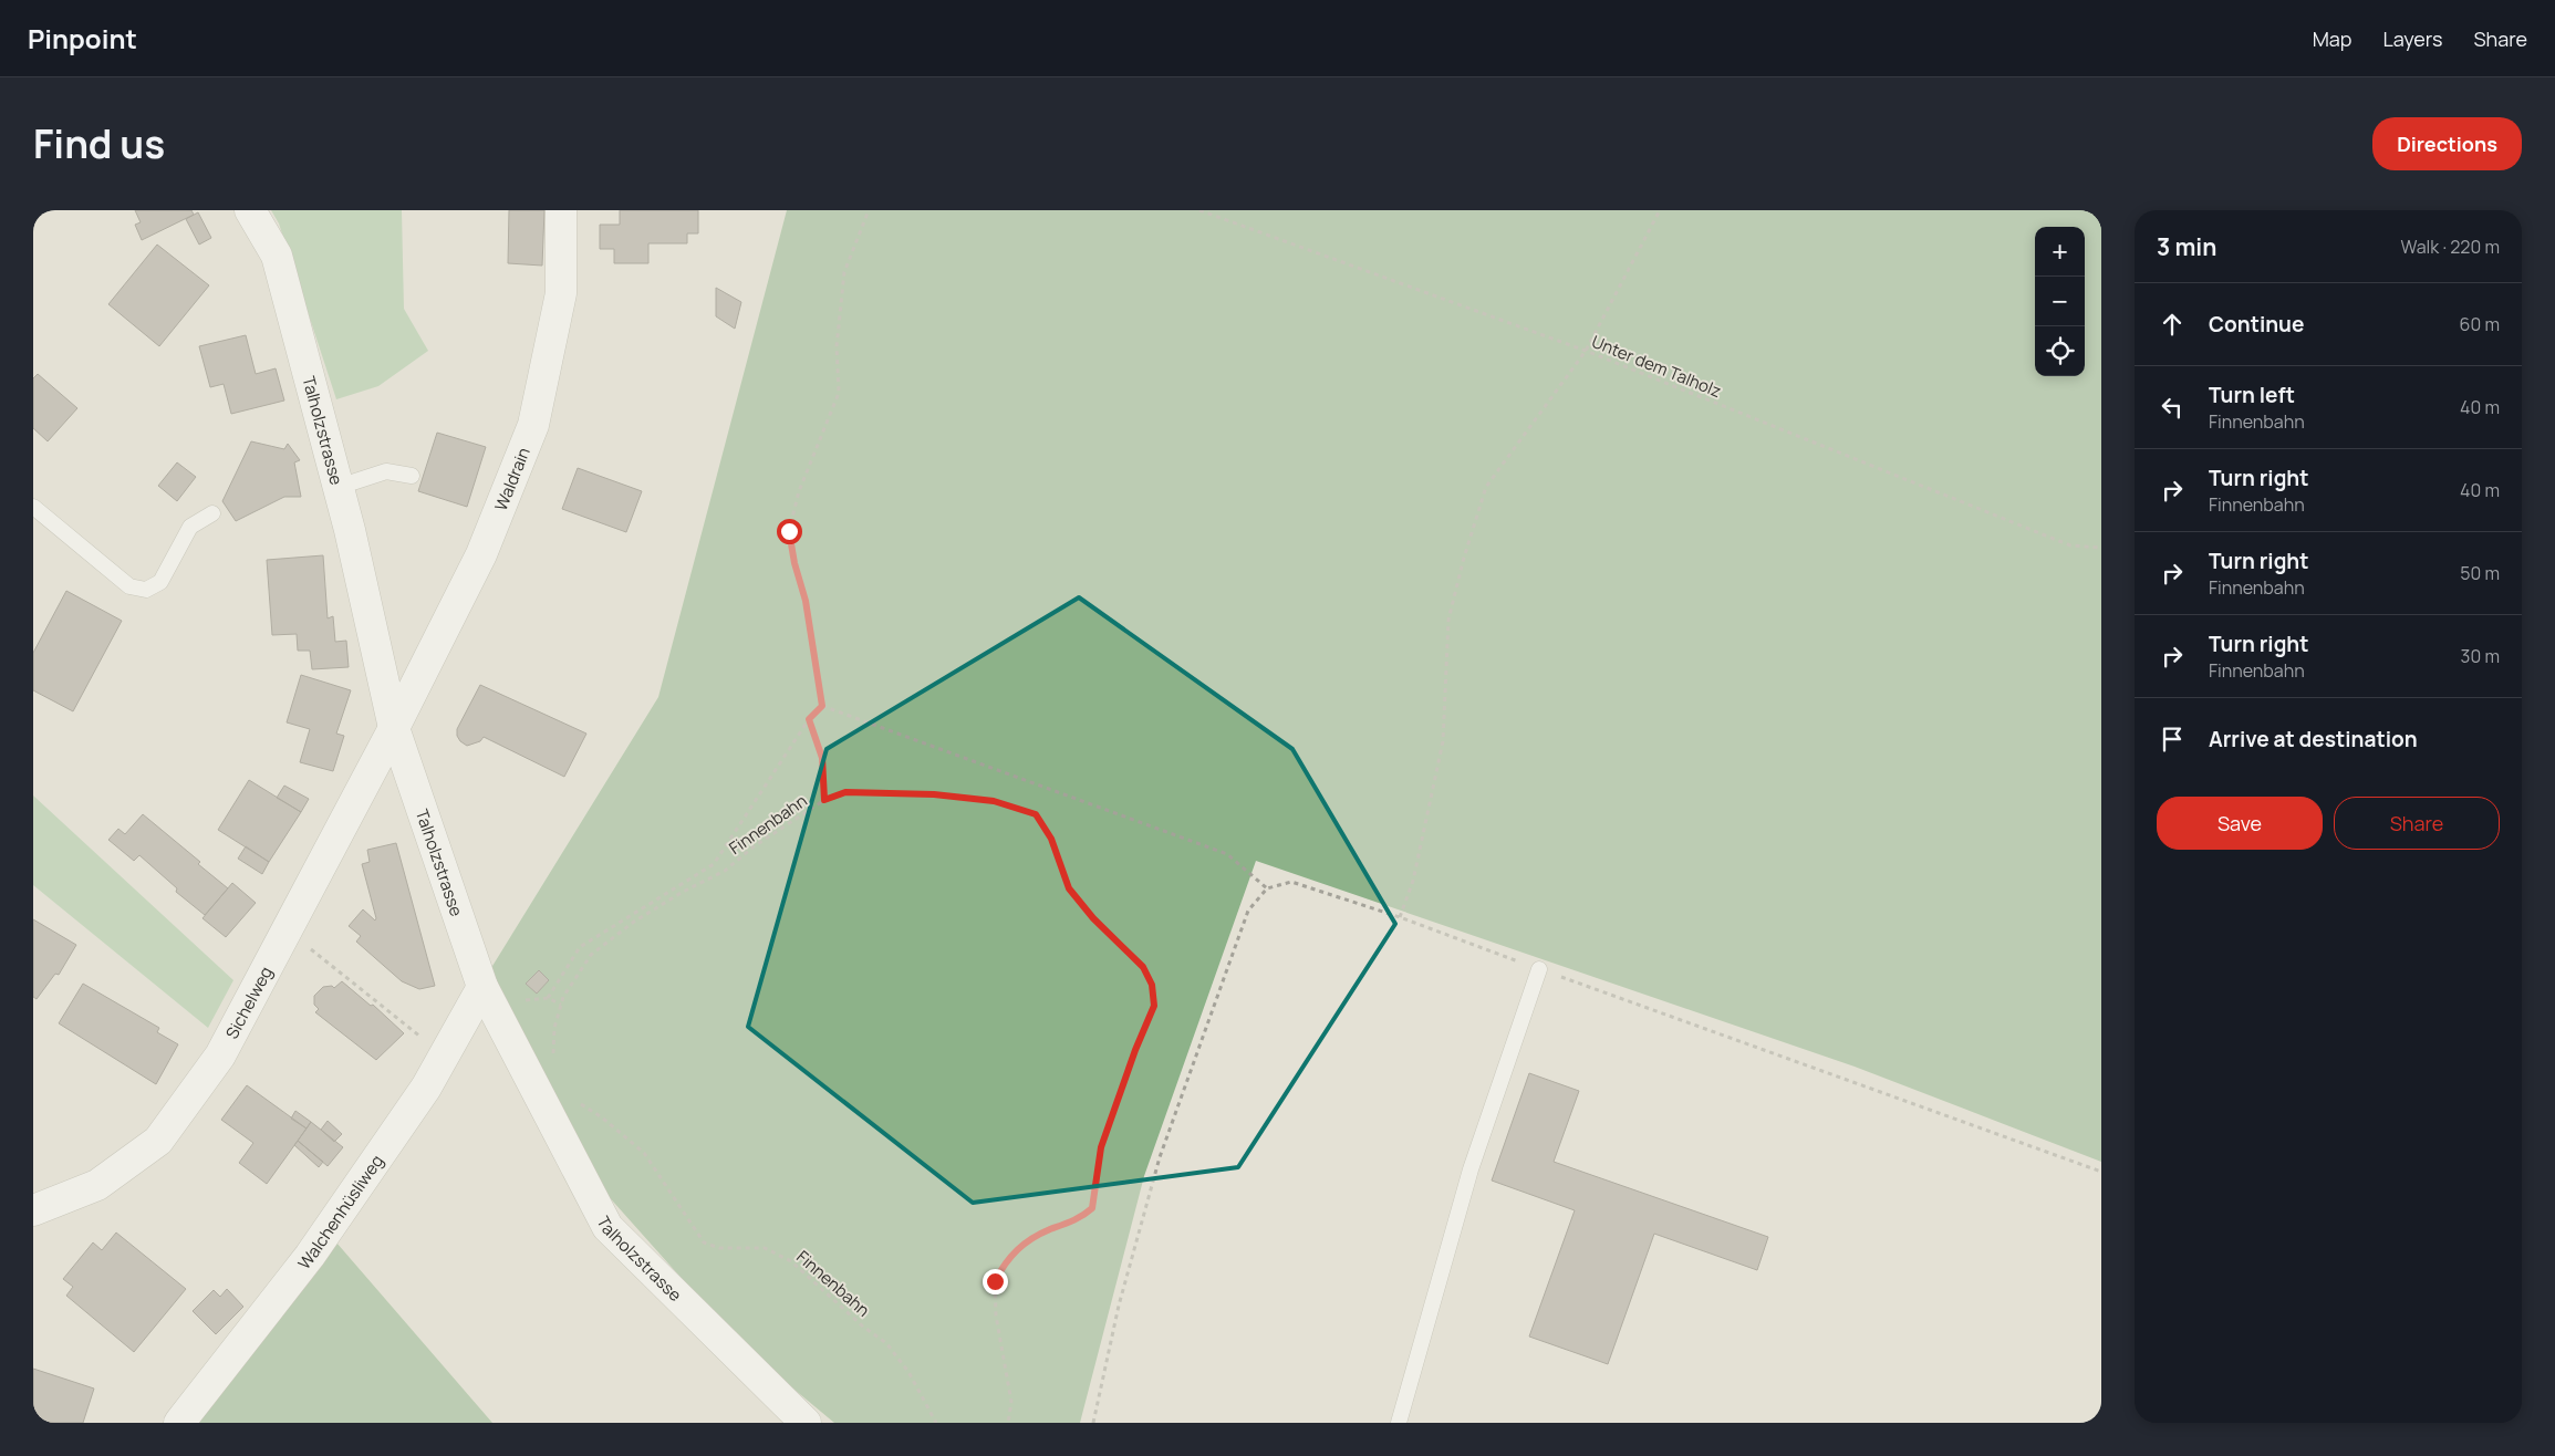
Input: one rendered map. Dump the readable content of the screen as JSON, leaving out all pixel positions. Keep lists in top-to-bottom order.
{
  "streets": {
    "street": [
      "Talholzstrasse",
      "Waldrain",
      "Sichelweg",
      "Walchenhüsliweg"
    ],
    "path": ["Unter dem Talholz", "Finnenbahn"]
  },
  "crossings": [
    ["Talholzstrasse", "Waldrain"],
    ["Talholzstrasse", "Sichelweg"],
    ["Talholzstrasse", "Walchenhüsliweg"],
    ["Waldrain", "Sichelweg"]
  ],
  "page": {
    "header": "Pinpoint",
    "nav": ["Map", "Layers", "Share"],
    "title": "Find us",
    "buttons": [
      "Directions",
      ["Save", "Share"]
    ],
    "heading": ["3 min", "Walk · 220 m"],
    "map_buttons": ["+", "−"],
    "list": [
      ["Continue", "60 m"],
      ["Turn left", "Finnenbahn", "40 m"],
      ["Turn right", "Finnenbahn", "40 m"],
      ["Turn right", "Finnenbahn", "50 m"],
      ["Turn right", "Finnenbahn", "30 m"],
      "Arrive at destination"
    ]
  }
}
